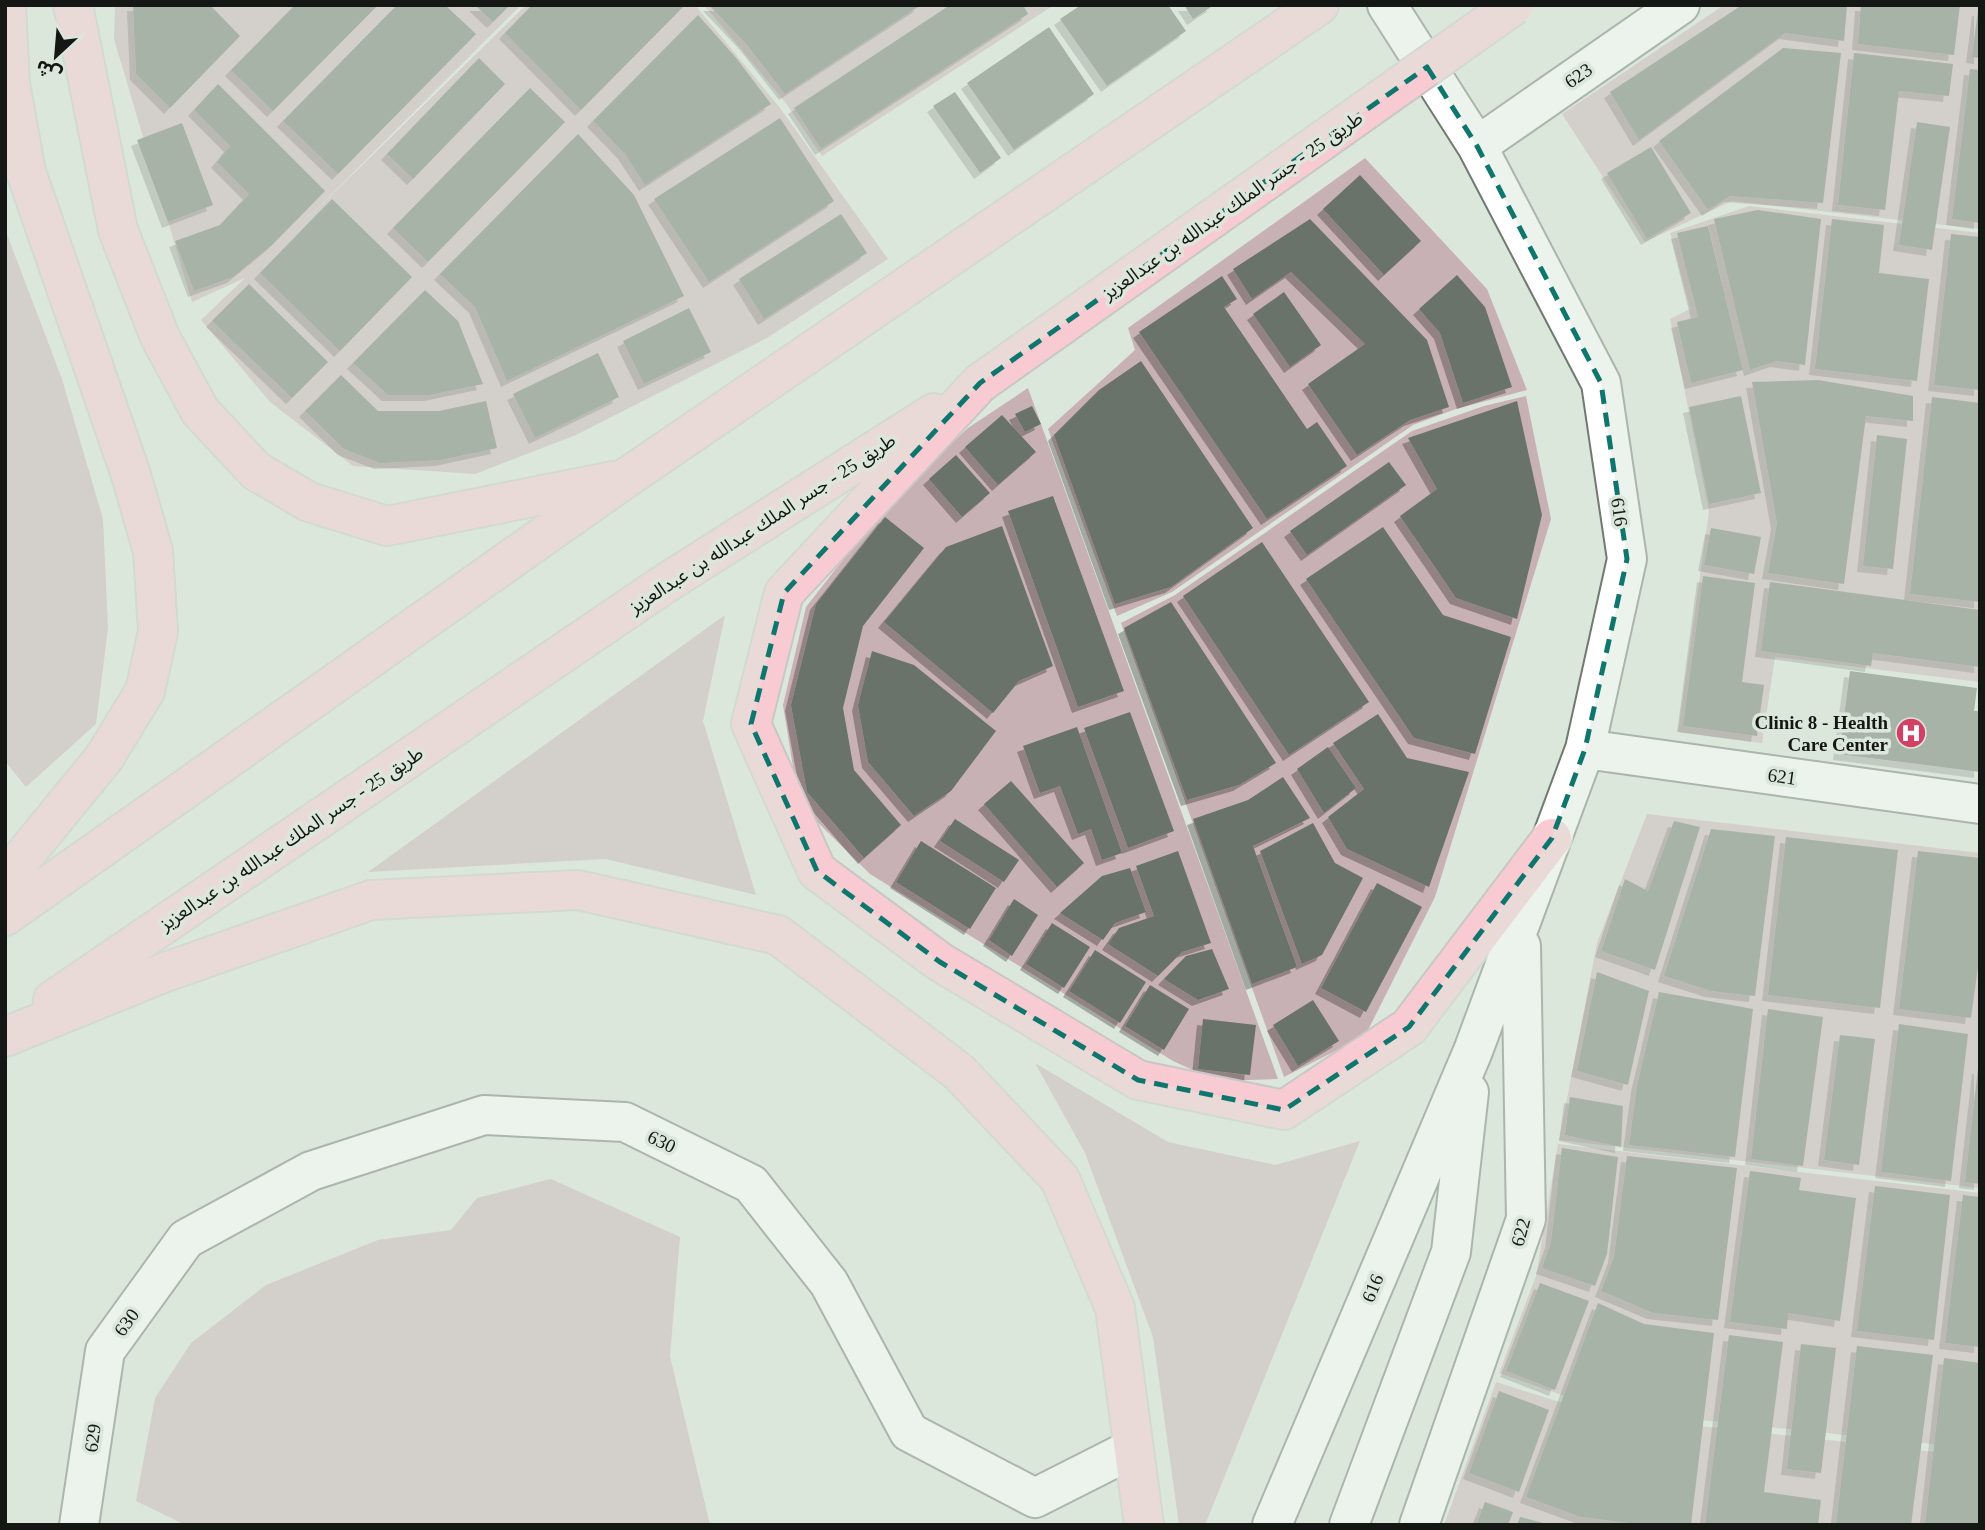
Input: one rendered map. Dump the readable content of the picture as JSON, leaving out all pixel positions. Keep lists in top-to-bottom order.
{
  "streets": {
    "main road": ["طريق 25 - جسر الملك عبدالله بن عبدالعزيز"],
    "street": [
      "623",
      "616",
      "621",
      "630",
      "622",
      "629"
    ]
  },
  "crossings": [
    ["623", "616"],
    ["616", "621"],
    ["616", "622"],
    ["630", "629"]
  ],
  "places": {
    "hospital": ["Clinic 8 - Health Care Center"]
  },
  "north": "bottom left"
}
